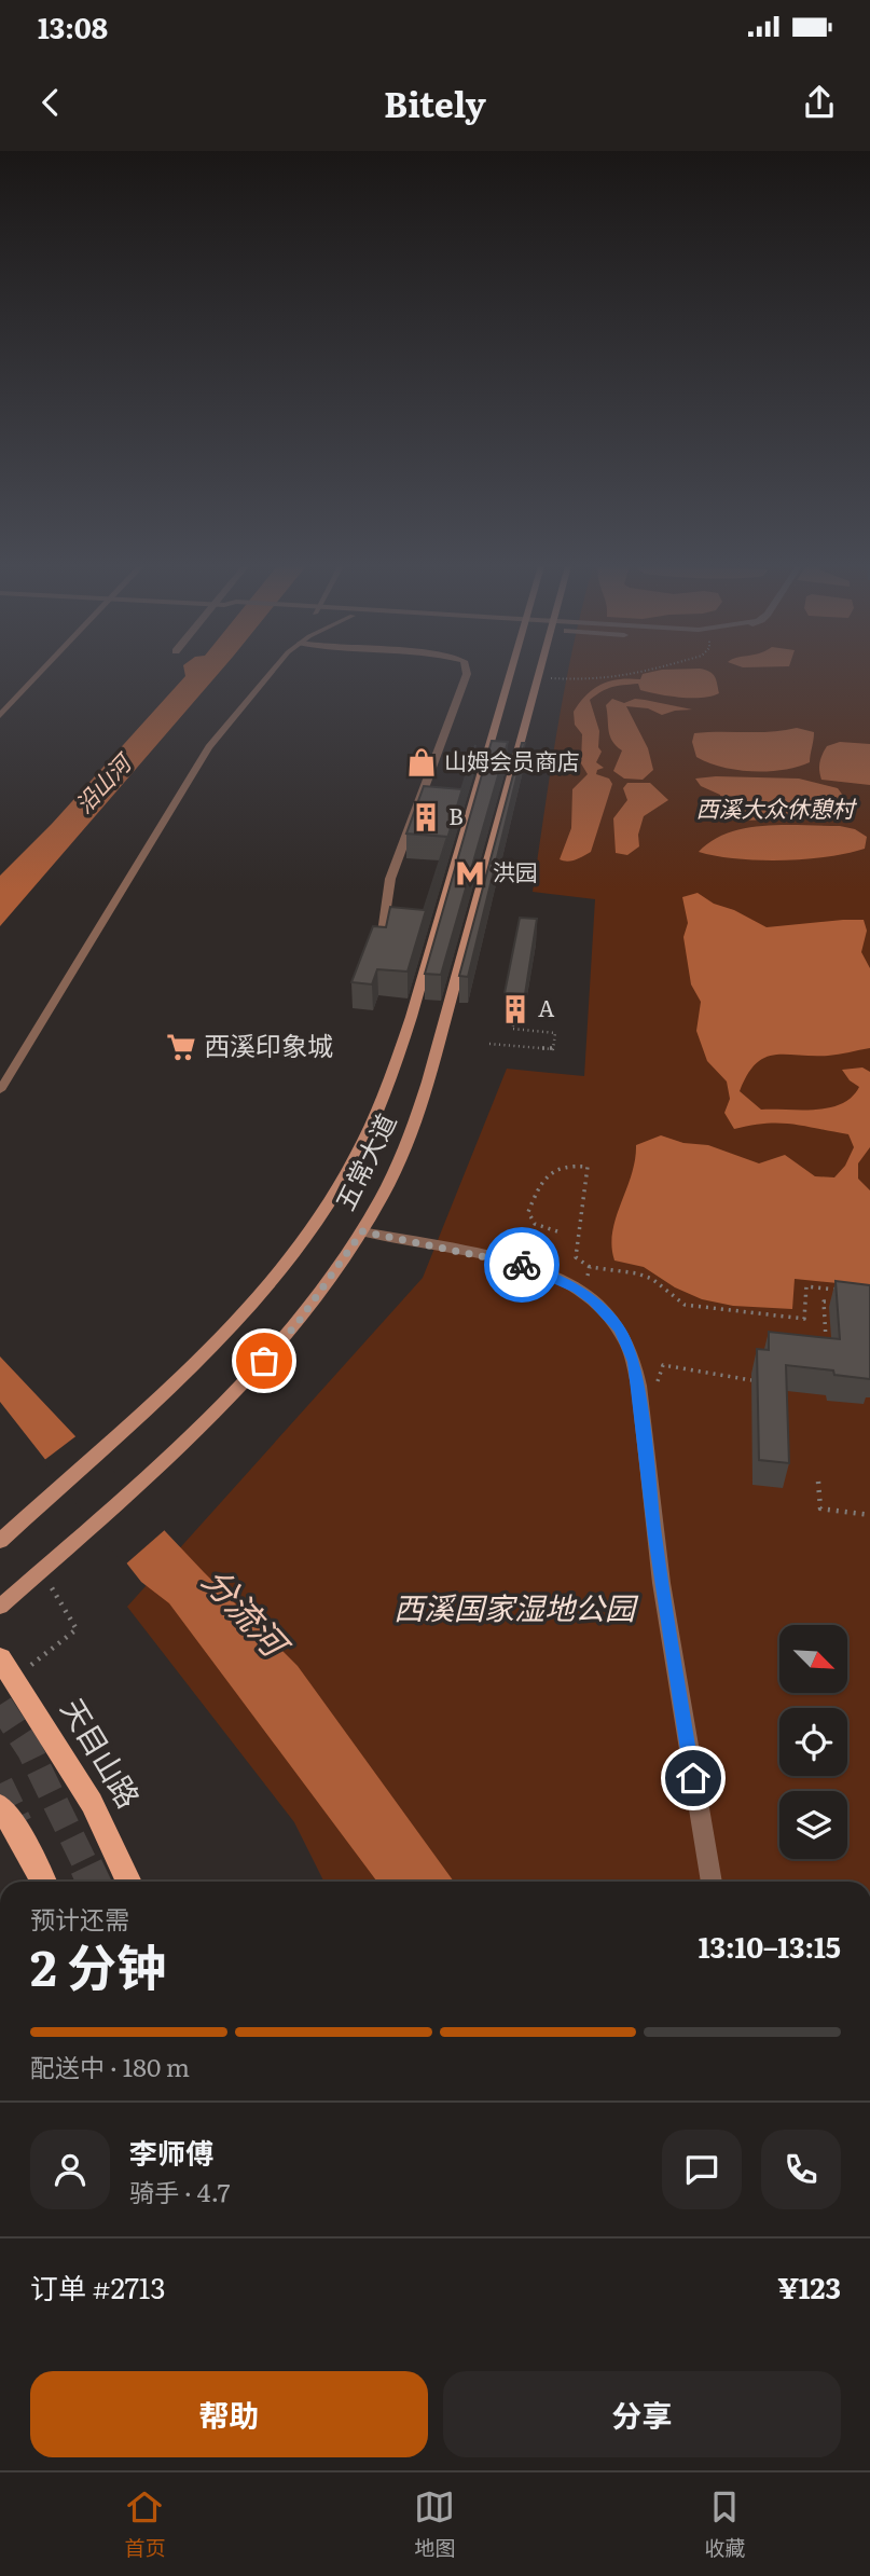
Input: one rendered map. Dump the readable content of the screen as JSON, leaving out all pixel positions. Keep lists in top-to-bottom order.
{
  "streets": {
    "main road": ["五常大道", "天目山路"]
  },
  "water": ["沿山河", "分流河"],
  "parks": ["西溪大众休憩村", "西溪国家湿地公园"],
  "places": {
    "shop": ["山姆会员商店"],
    "building": ["B", "A"],
    "metro station": ["洪园"],
    "supermarket": ["西溪印象城"]
  },
  "north": "bottom right",
  "page": {
    "status": "13:08",
    "header": "Bitely",
    "heading": ["2 分钟", "预计还需", "13:10–13:15"],
    "panel": [
      "李师傅",
      "骑手 · 4.7",
      "订单 #2713",
      "¥123"
    ],
    "bar": "配送中 · 180 m",
    "buttons": ["帮助", "分享"],
    "tabs": ["首页", "地图", "收藏"]
  }
}
